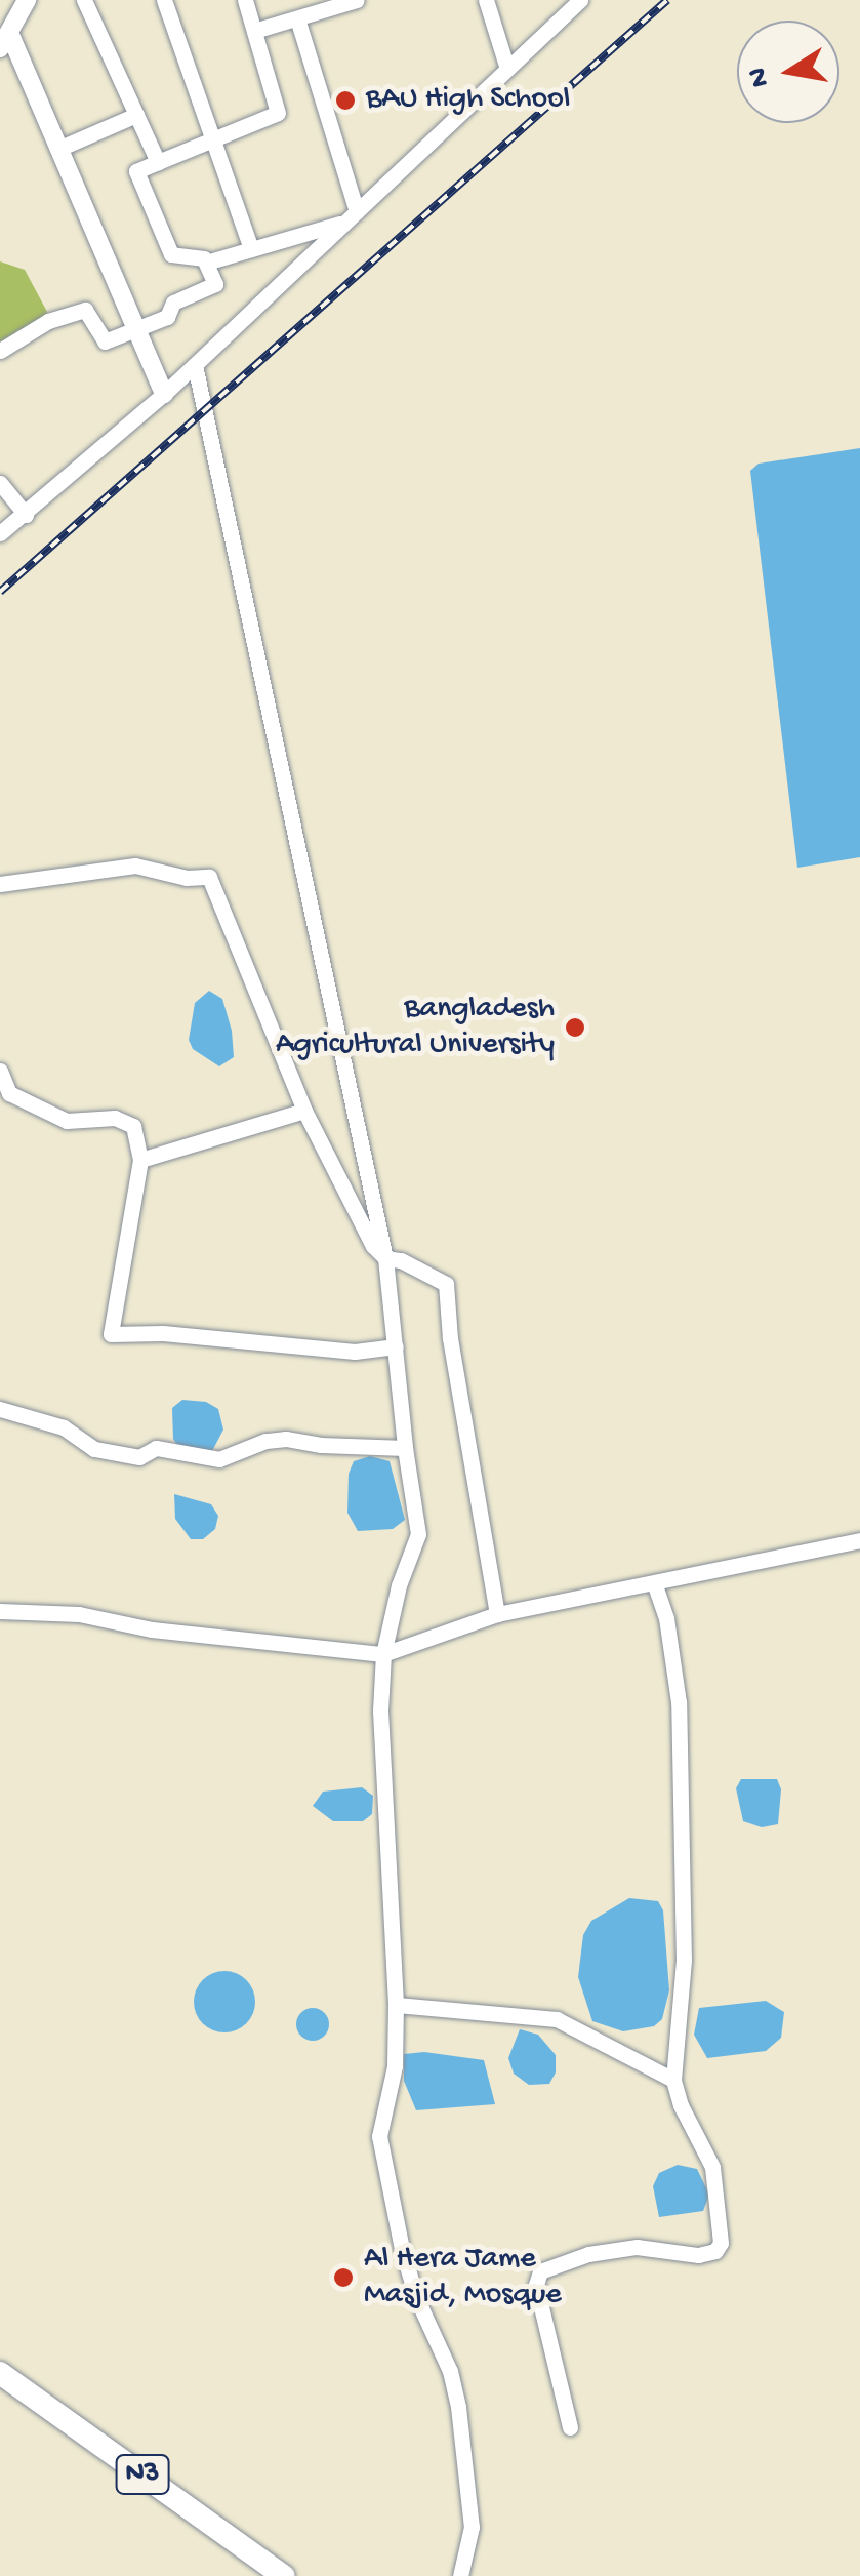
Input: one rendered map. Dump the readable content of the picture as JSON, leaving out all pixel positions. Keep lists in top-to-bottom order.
{
  "streets": {
    "highway": ["N3"]
  },
  "places": ["BAU High School", "Bangladesh Agricultural University", "Al Hera Jame Masjid, Mosque"],
  "north": "left"
}
